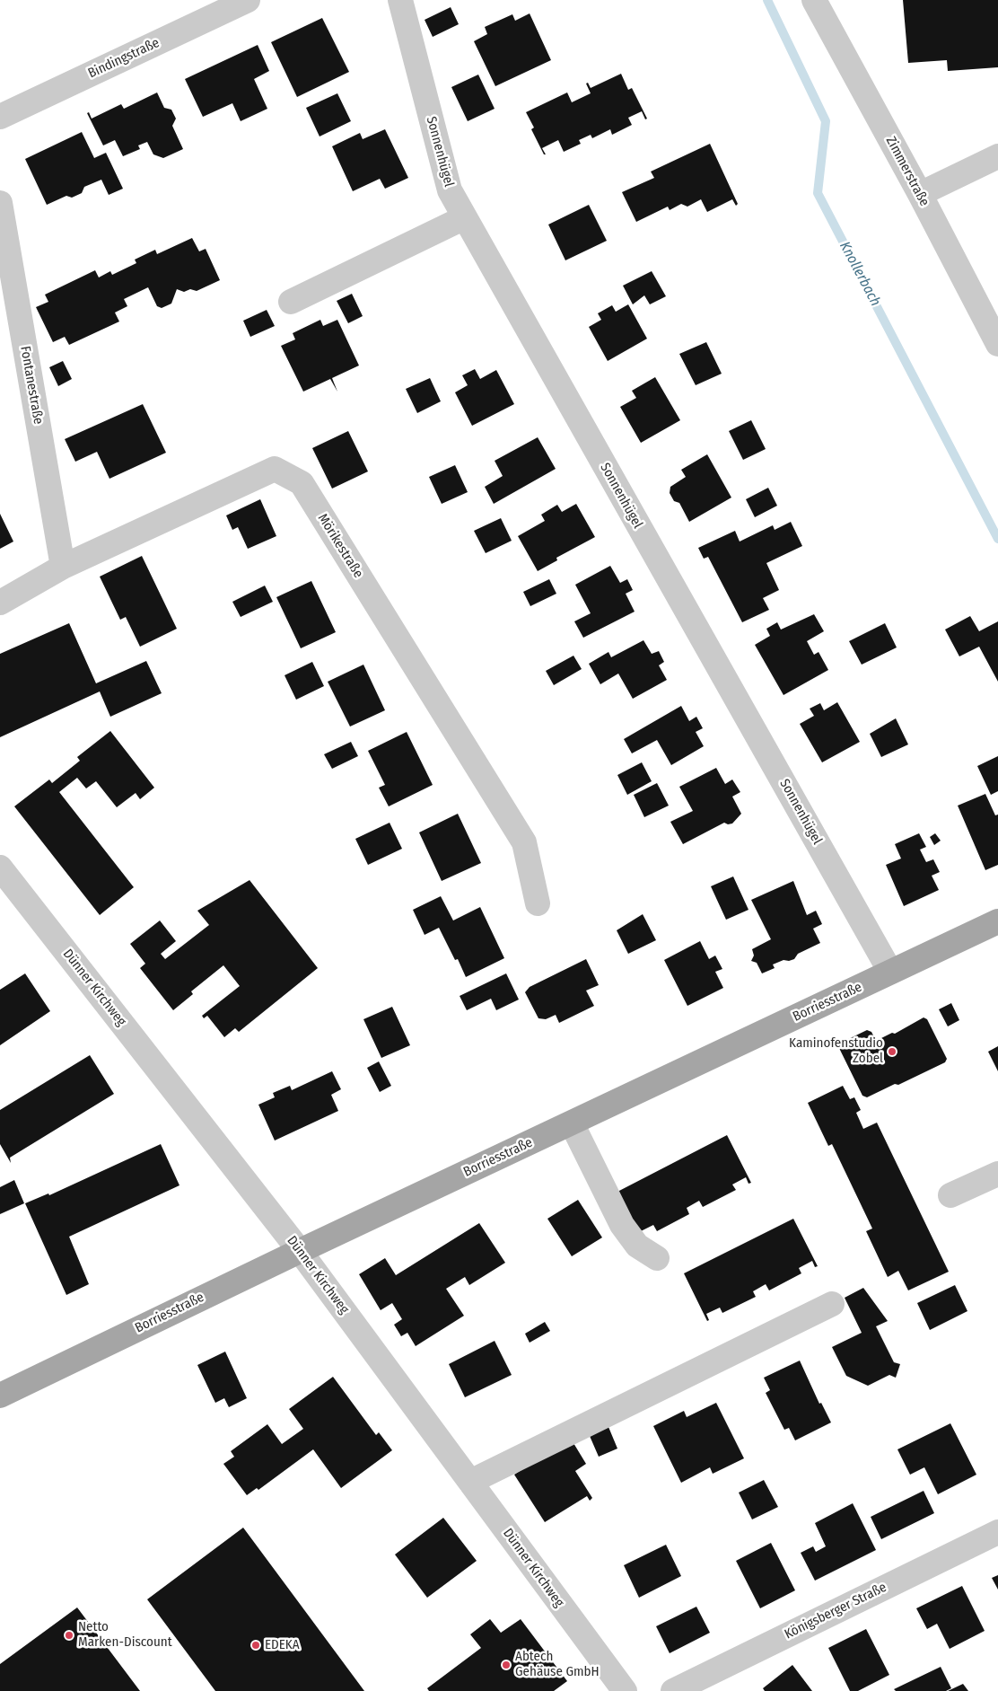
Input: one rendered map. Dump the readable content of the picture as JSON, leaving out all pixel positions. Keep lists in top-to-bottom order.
{
  "streets": {
    "main road": ["Borriesstraße"],
    "street": [
      "Bindingstraße",
      "Sonnenhügel",
      "Zimmerstraße",
      "Fontanestraße",
      "Mörikestraße",
      "Dünner Kirchweg",
      "Königsberger Straße"
    ]
  },
  "crossings": [
    ["Sonnenhügel", "Borriesstraße"],
    ["Fontanestraße", "Mörikestraße"],
    ["Dünner Kirchweg", "Borriesstraße"]
  ],
  "water": ["Knollerbach"],
  "places": [
    "Kaminofenstudio Zobel",
    "Netto Marken-Discount",
    "EDEKA",
    "Abtech Gehäuse GmbH"
  ]
}
